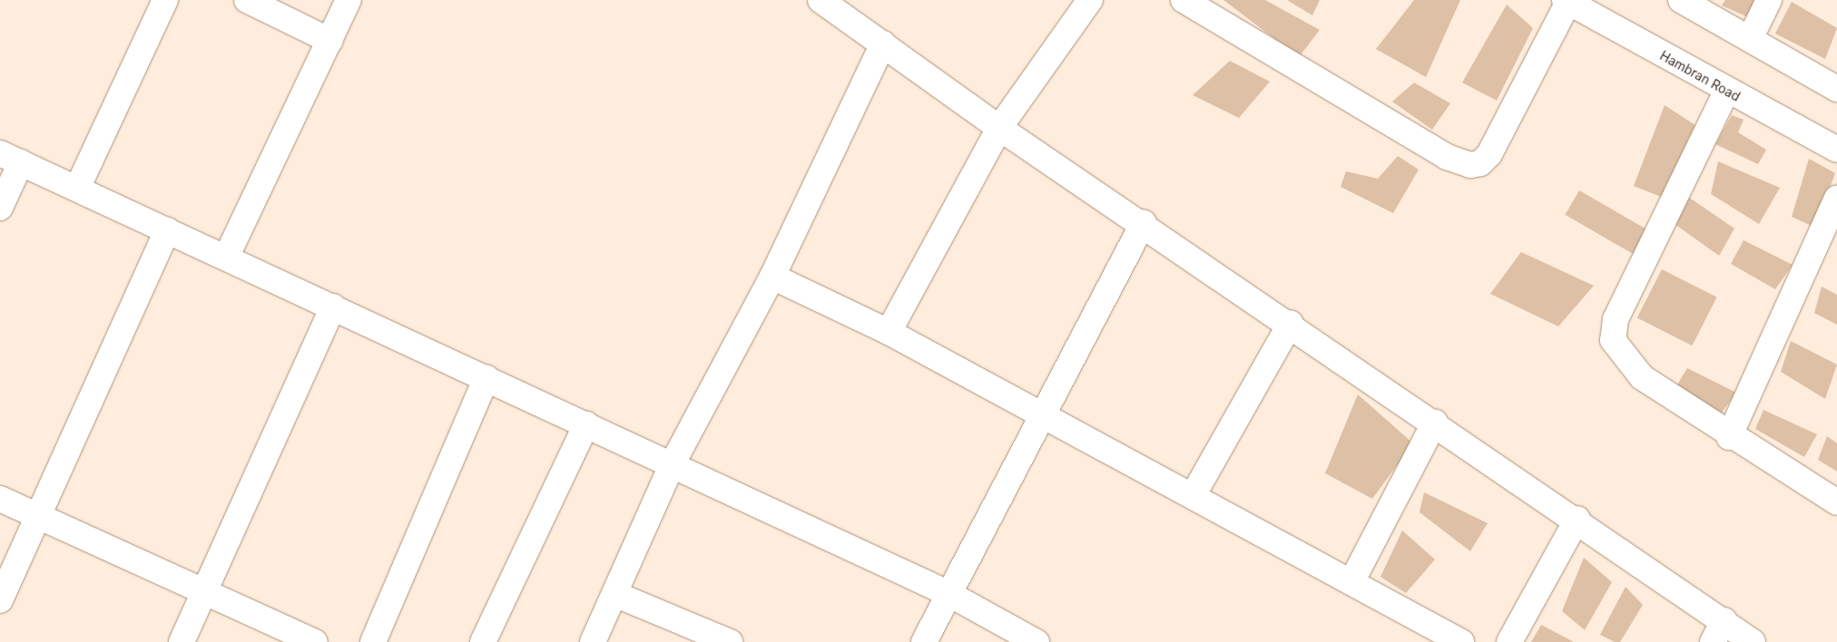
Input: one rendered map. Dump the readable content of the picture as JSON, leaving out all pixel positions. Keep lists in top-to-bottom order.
{
  "streets": {
    "street": ["Hambran Road"]
  }
}
